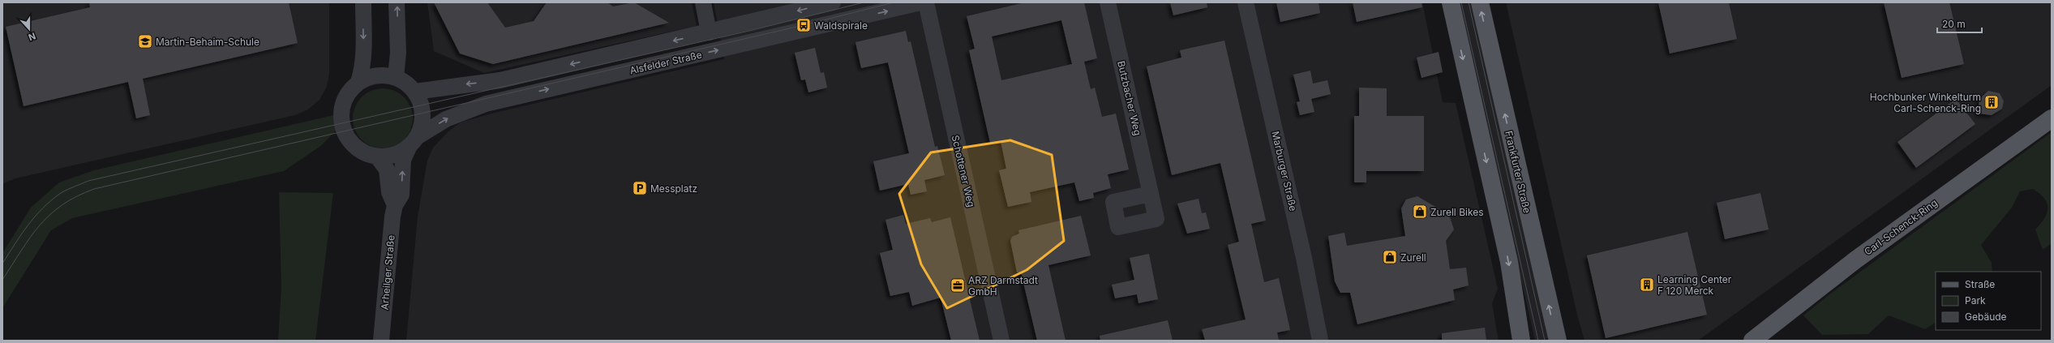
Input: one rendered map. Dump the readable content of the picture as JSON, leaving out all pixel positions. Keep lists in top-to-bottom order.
{
  "streets": {
    "main road": ["Frankfurter Straße", "Carl-Schenck-Ring"],
    "street": [
      "Alsfelder Straße",
      "Butzbacher Weg",
      "Schottener Weg",
      "Marburger Straße",
      "Arheilger Straße"
    ]
  },
  "crossings": [
    ["Alsfelder Straße", "Arheilger Straße"]
  ],
  "places": {
    "bus stop": ["Waldspirale"],
    "school or university": ["Martin-Behaim-Schule"],
    "building": ["Hochbunker Winkelturm Carl-Schenck-Ring", "Learning Center F 120 Merck"],
    "parking": ["Messplatz"],
    "shop": ["Zurell Bikes", "Zurell"],
    "office": ["ARZ Darmstadt GmbH"]
  },
  "legend": ["Straße", "Park", "Gebäude"],
  "scale_bar": "20 m",
  "north": "bottom"
}
